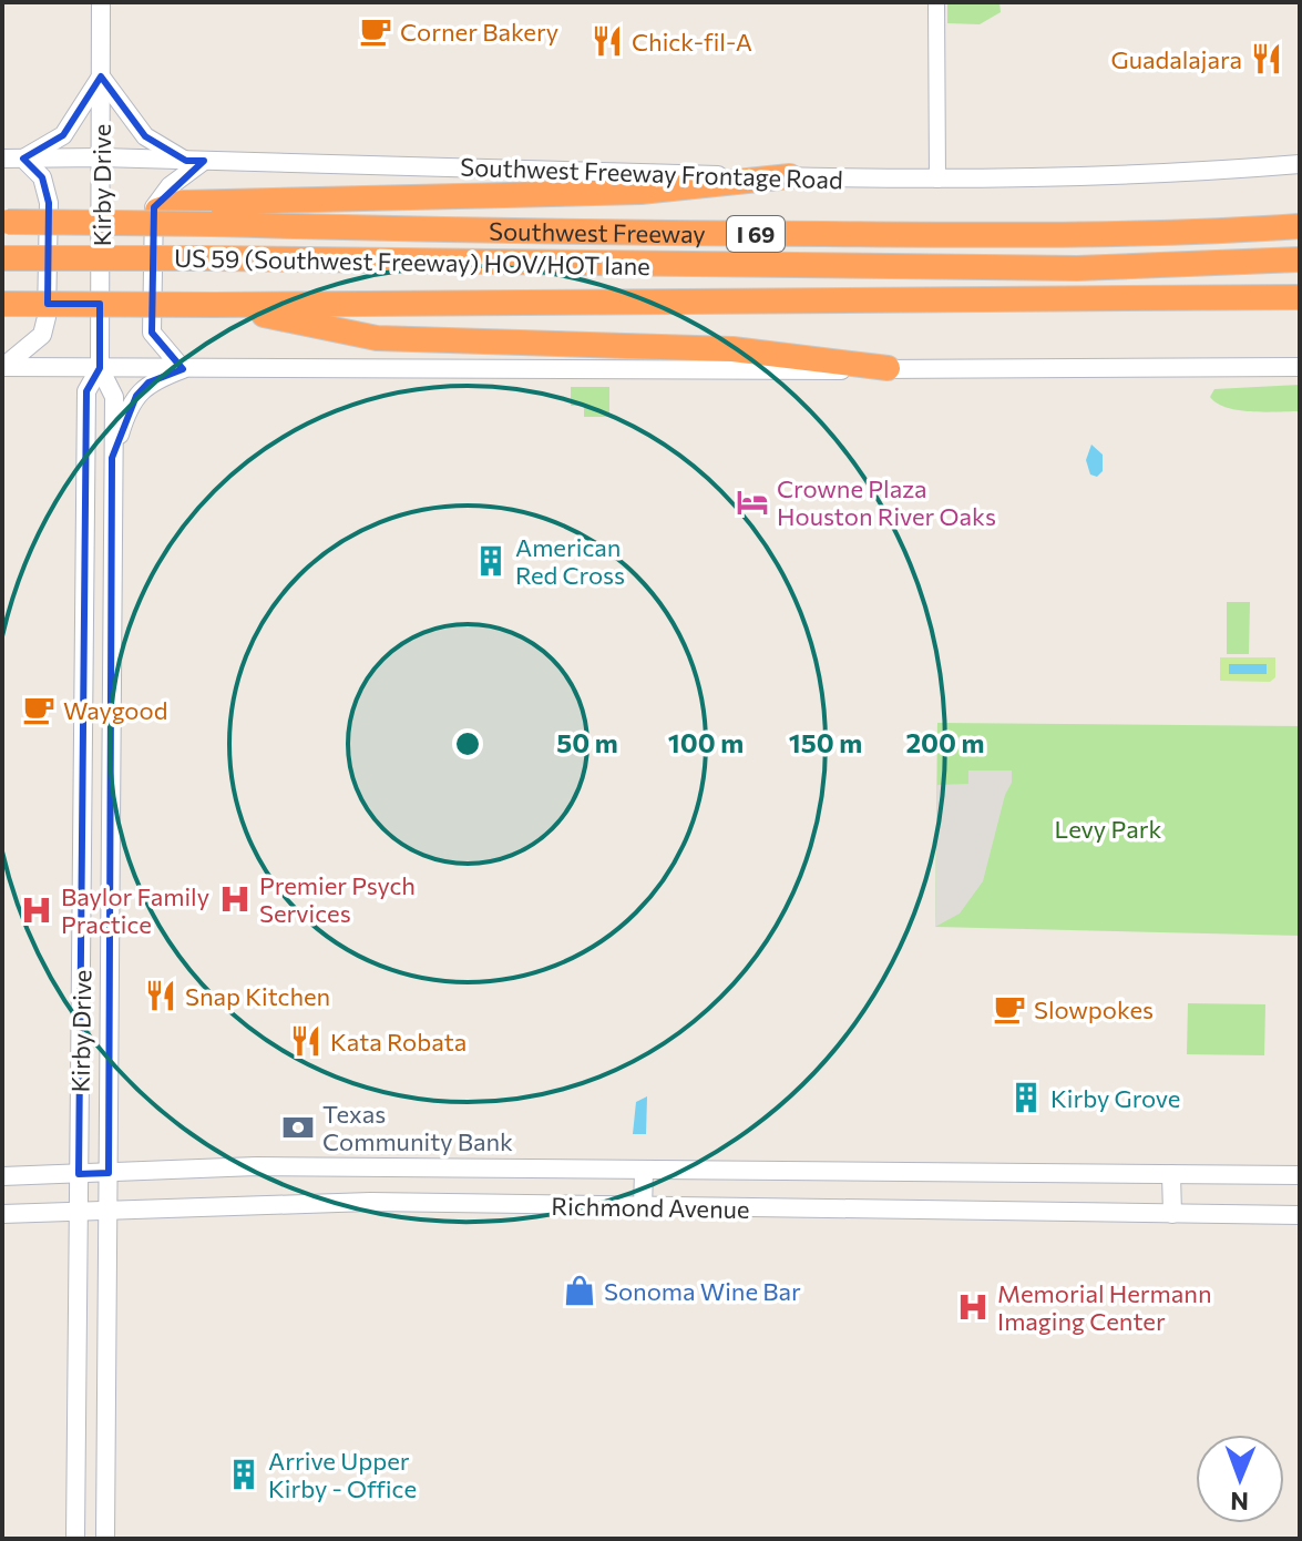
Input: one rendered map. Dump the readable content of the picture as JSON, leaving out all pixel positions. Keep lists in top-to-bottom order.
{
  "streets": {
    "highway": ["Southwest Freeway", "I 69", "US 59 (Southwest Freeway) HOV/HOT lane"],
    "main road": ["Southwest Freeway Frontage Road", "Kirby Drive", "Richmond Avenue"]
  },
  "crossings": [
    ["Southwest Freeway Frontage Road", "Kirby Drive"],
    ["Kirby Drive", "Richmond Avenue"]
  ],
  "parks": ["Levy Park"],
  "places": {
    "cafe": ["Corner Bakery", "Waygood", "Slowpokes"],
    "restaurant": [
      "Chick-fil-A",
      "Guadalajara",
      "Snap Kitchen",
      "Kata Robata"
    ],
    "hotel": ["Crowne Plaza Houston River Oaks"],
    "building": ["American Red Cross", "Kirby Grove", "Arrive Upper Kirby - Office"],
    "hospital": ["Premier Psych Services", "Baylor Family Practice", "Memorial Hermann Imaging Center"],
    "bank": ["Texas Community Bank"],
    "shop": ["Sonoma Wine Bar"]
  },
  "north": "bottom",
  "rings": [
    "50 m",
    "100 m",
    "150 m",
    "200 m"
  ]
}
